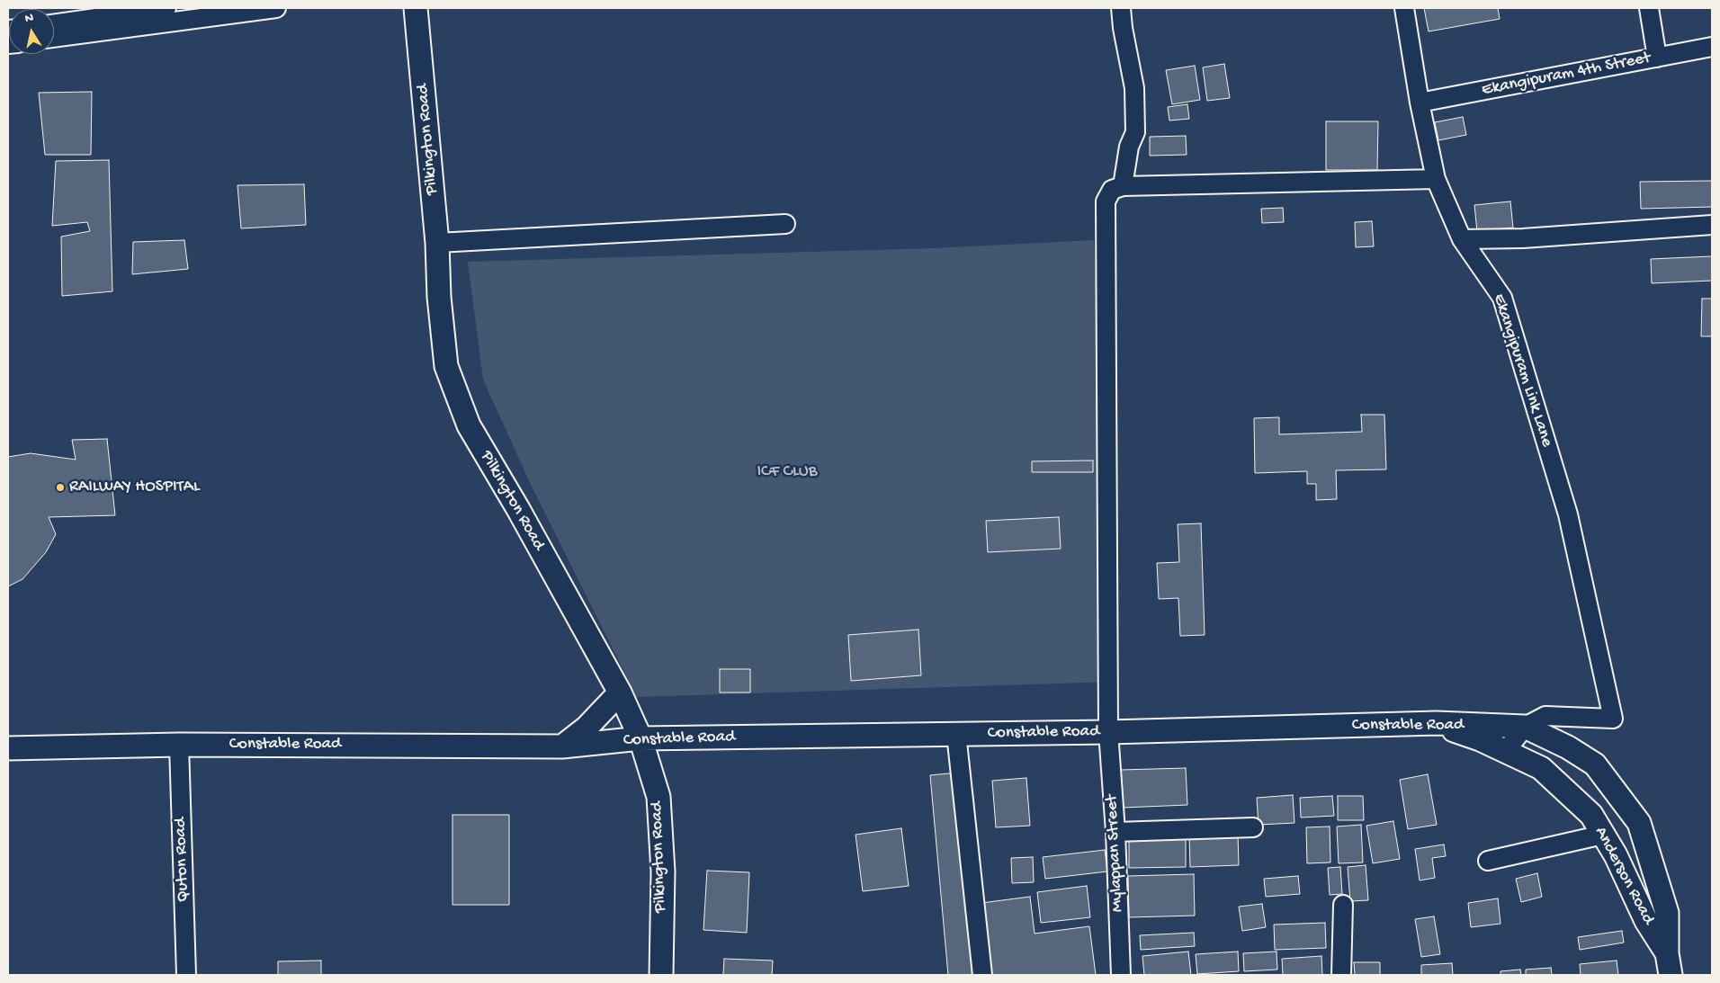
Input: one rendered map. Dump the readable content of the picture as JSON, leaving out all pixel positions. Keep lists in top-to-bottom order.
{
  "streets": {
    "street": [
      "Ekangipuram 4th Street",
      "Pilkington Road",
      "Ekangipuram Link Lane",
      "Constable Road",
      "Mylappan Street",
      "Quton Road",
      "Anderson Road"
    ]
  },
  "crossings": [
    ["Ekangipuram 4th Street", "Ekangipuram Link Lane"],
    ["Pilkington Road", "Constable Road"],
    ["Ekangipuram Link Lane", "Constable Road"],
    ["Constable Road", "Mylappan Street"],
    ["Constable Road", "Quton Road"],
    ["Constable Road", "Anderson Road"]
  ],
  "parks": ["ICF CLUB"],
  "places": ["RAILWAY HOSPITAL"],
  "north": "top"
}
